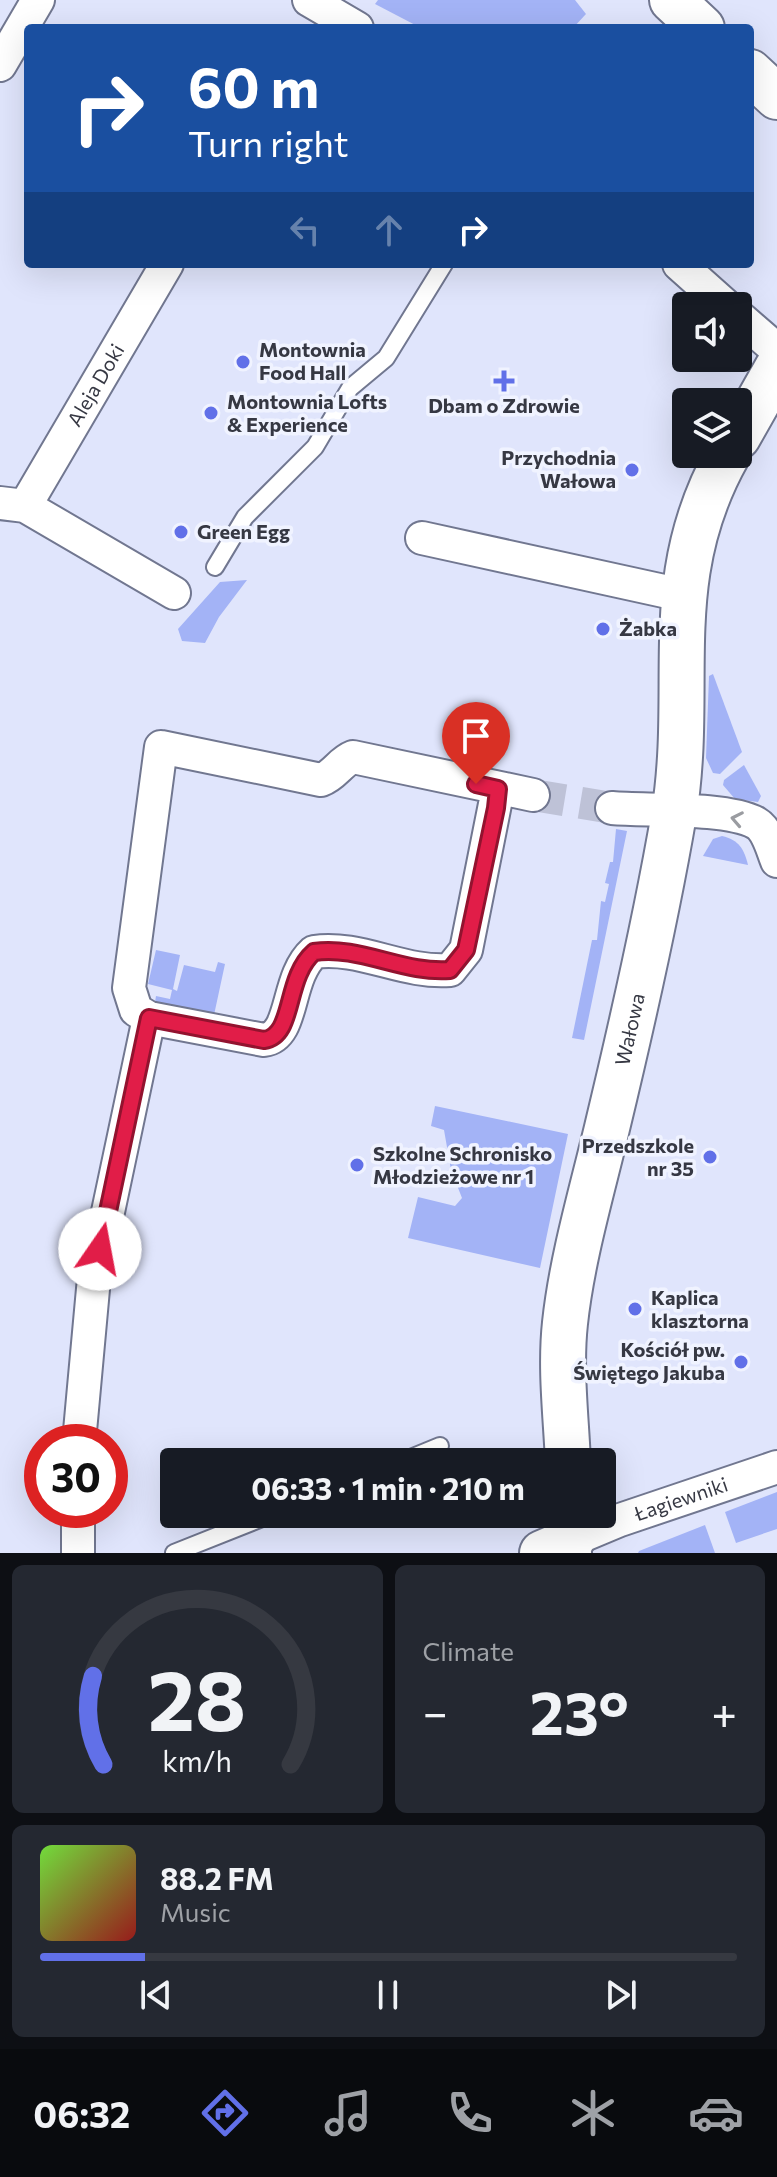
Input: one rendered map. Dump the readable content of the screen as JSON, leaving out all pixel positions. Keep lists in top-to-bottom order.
{
  "streets": {
    "street": ["Aleja Doki", "Wałowa", "Łagiewniki"]
  },
  "places": {
    "other": [
      "Montownia Food Hall",
      "Montownia Lofts & Experience",
      "Przychodnia Wałowa",
      "Green Egg",
      "Żabka",
      "Przedszkole nr 35",
      "Szkolne Schronisko Młodzieżowe nr 1",
      "Kaplica klasztorna",
      "Kościół pw. Świętego Jakuba"
    ],
    "health": ["Dbam o Zdrowie"]
  },
  "page": {
    "turn": ["60 m", "Turn right"],
    "limit": "30",
    "trip": "06:33 · 1 min · 210 m",
    "tile": "Climate",
    "heat": ["−", "23°", "+"],
    "song": ["88.2 FM", "Music"],
    "tabs": "06:32",
    "gauge": ["28", "km/h"]
  }
}
